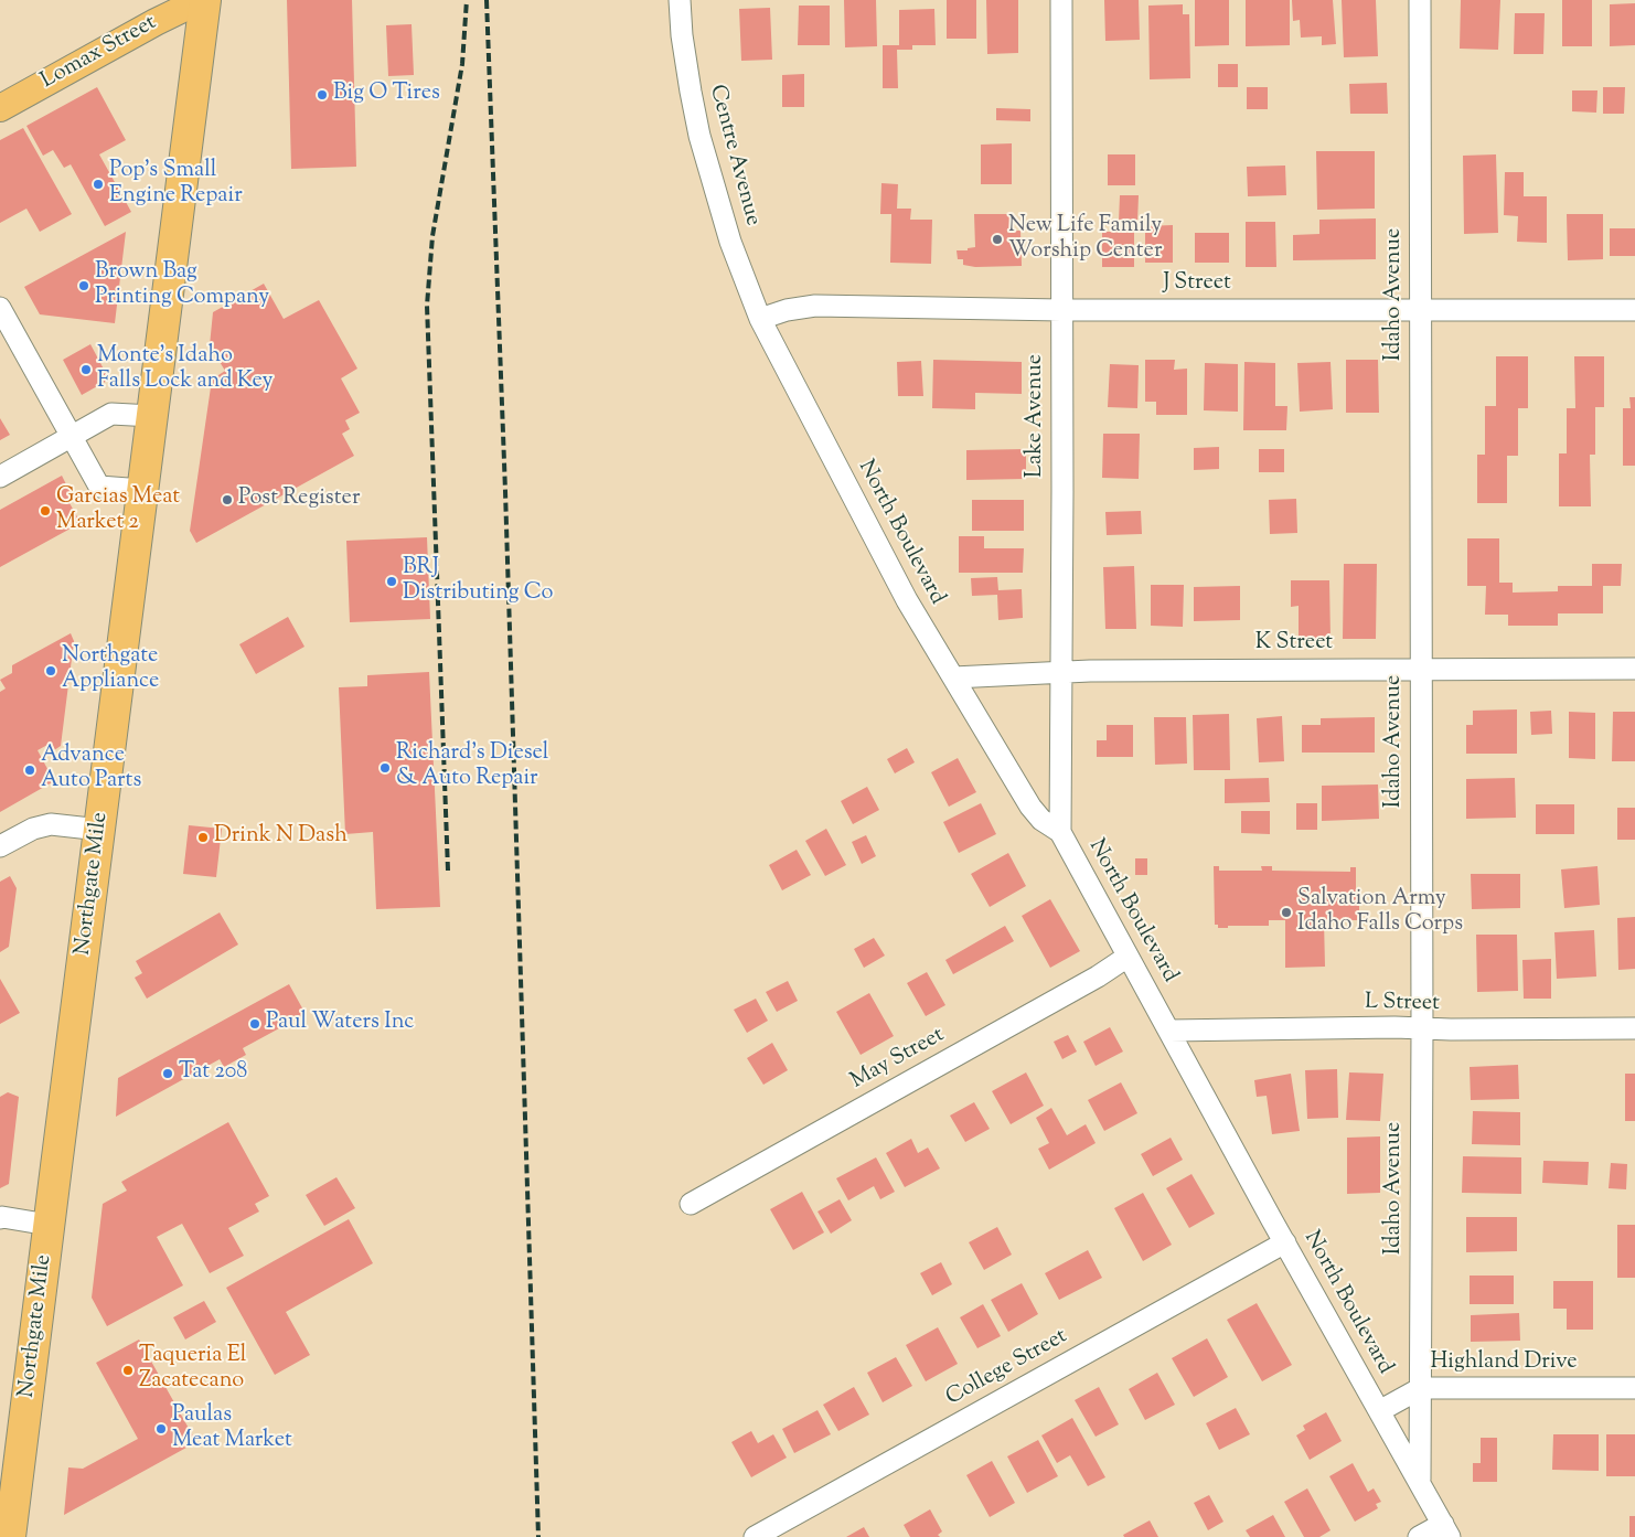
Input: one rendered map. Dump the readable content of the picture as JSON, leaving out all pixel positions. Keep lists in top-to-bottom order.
{
  "streets": {
    "highway": ["Northgate Mile"],
    "main road": ["Lomax Street"],
    "street": [
      "Centre Avenue",
      "J Street",
      "Idaho Avenue",
      "Lake Avenue",
      "North Boulevard",
      "K Street",
      "L Street",
      "May Street",
      "Highland Drive",
      "College Street"
    ]
  },
  "crossings": [
    ["Centre Avenue", "J Street"],
    ["Centre Avenue", "North Boulevard"],
    ["J Street", "Idaho Avenue"],
    ["J Street", "Lake Avenue"],
    ["J Street", "North Boulevard"],
    ["Idaho Avenue", "North Boulevard"],
    ["Idaho Avenue", "K Street"],
    ["Idaho Avenue", "L Street"],
    ["Idaho Avenue", "Highland Drive"],
    ["Lake Avenue", "North Boulevard"],
    ["Lake Avenue", "K Street"],
    ["North Boulevard", "K Street"],
    ["North Boulevard", "L Street"],
    ["North Boulevard", "May Street"],
    ["North Boulevard", "Highland Drive"],
    ["North Boulevard", "College Street"]
  ],
  "places": [
    "Big O Tires",
    "Pop's Small Engine Repair",
    "New Life Family Worship Center",
    "Brown Bag Printing Company",
    "Monte's Idaho Falls Lock and Key",
    "Post Register",
    "Garcias Meat Market 2",
    "BRJ Distributing Co",
    "Northgate Appliance",
    "Richard's Diesel & Auto Repair",
    "Advance Auto Parts",
    "Drink N Dash",
    "Salvation Army Idaho Falls Corps",
    "Paul Waters Inc",
    "Tat 208",
    "Taqueria El Zacatecano",
    "Paulas Meat Market"
  ]
}
